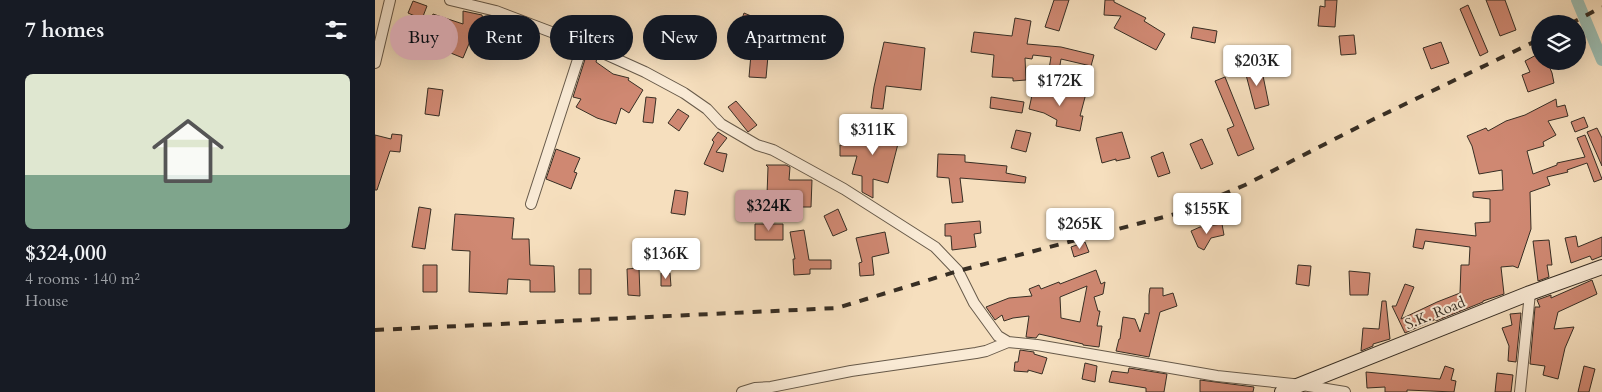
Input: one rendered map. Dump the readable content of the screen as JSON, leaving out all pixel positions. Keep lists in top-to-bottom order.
{
  "streets": {
    "main road": ["S.K. Road"]
  },
  "page": {
    "heading": "7 homes",
    "chip": [
      "Buy",
      "Rent",
      "Filters",
      "New",
      "Apartment"
    ],
    "price": [
      "$203K",
      "$172K",
      "$311K",
      "$324K",
      "$155K",
      "$265K",
      "$136K"
    ],
    "list": [
      {
        "name": "$324,000",
        "note": "4 rooms · 140 m² · House"
      }
    ]
  }
}
